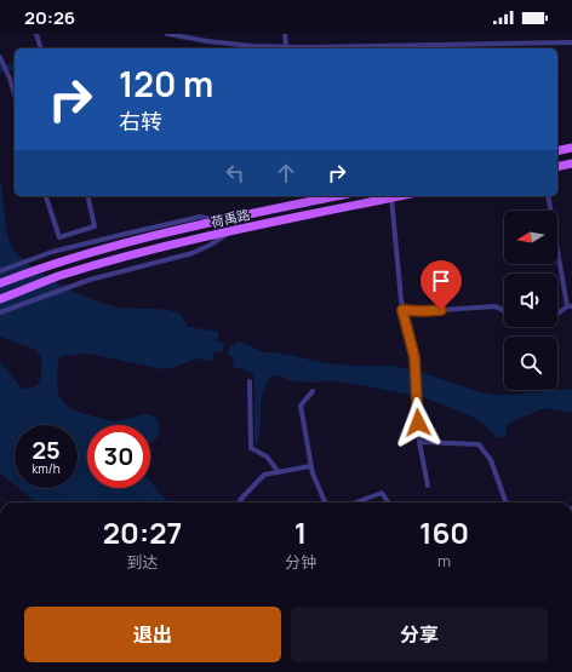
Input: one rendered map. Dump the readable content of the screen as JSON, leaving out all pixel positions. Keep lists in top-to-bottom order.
{
  "streets": {
    "main road": ["荷禹路"]
  },
  "north": "left",
  "page": {
    "status": "20:26",
    "turn": ["120 m", "右转"],
    "speed": "25 km/h",
    "limit": "30",
    "eta": [
      "20:27",
      "到达",
      "1",
      "分钟",
      "160",
      "m"
    ],
    "buttons": ["退出", "分享"]
  }
}
